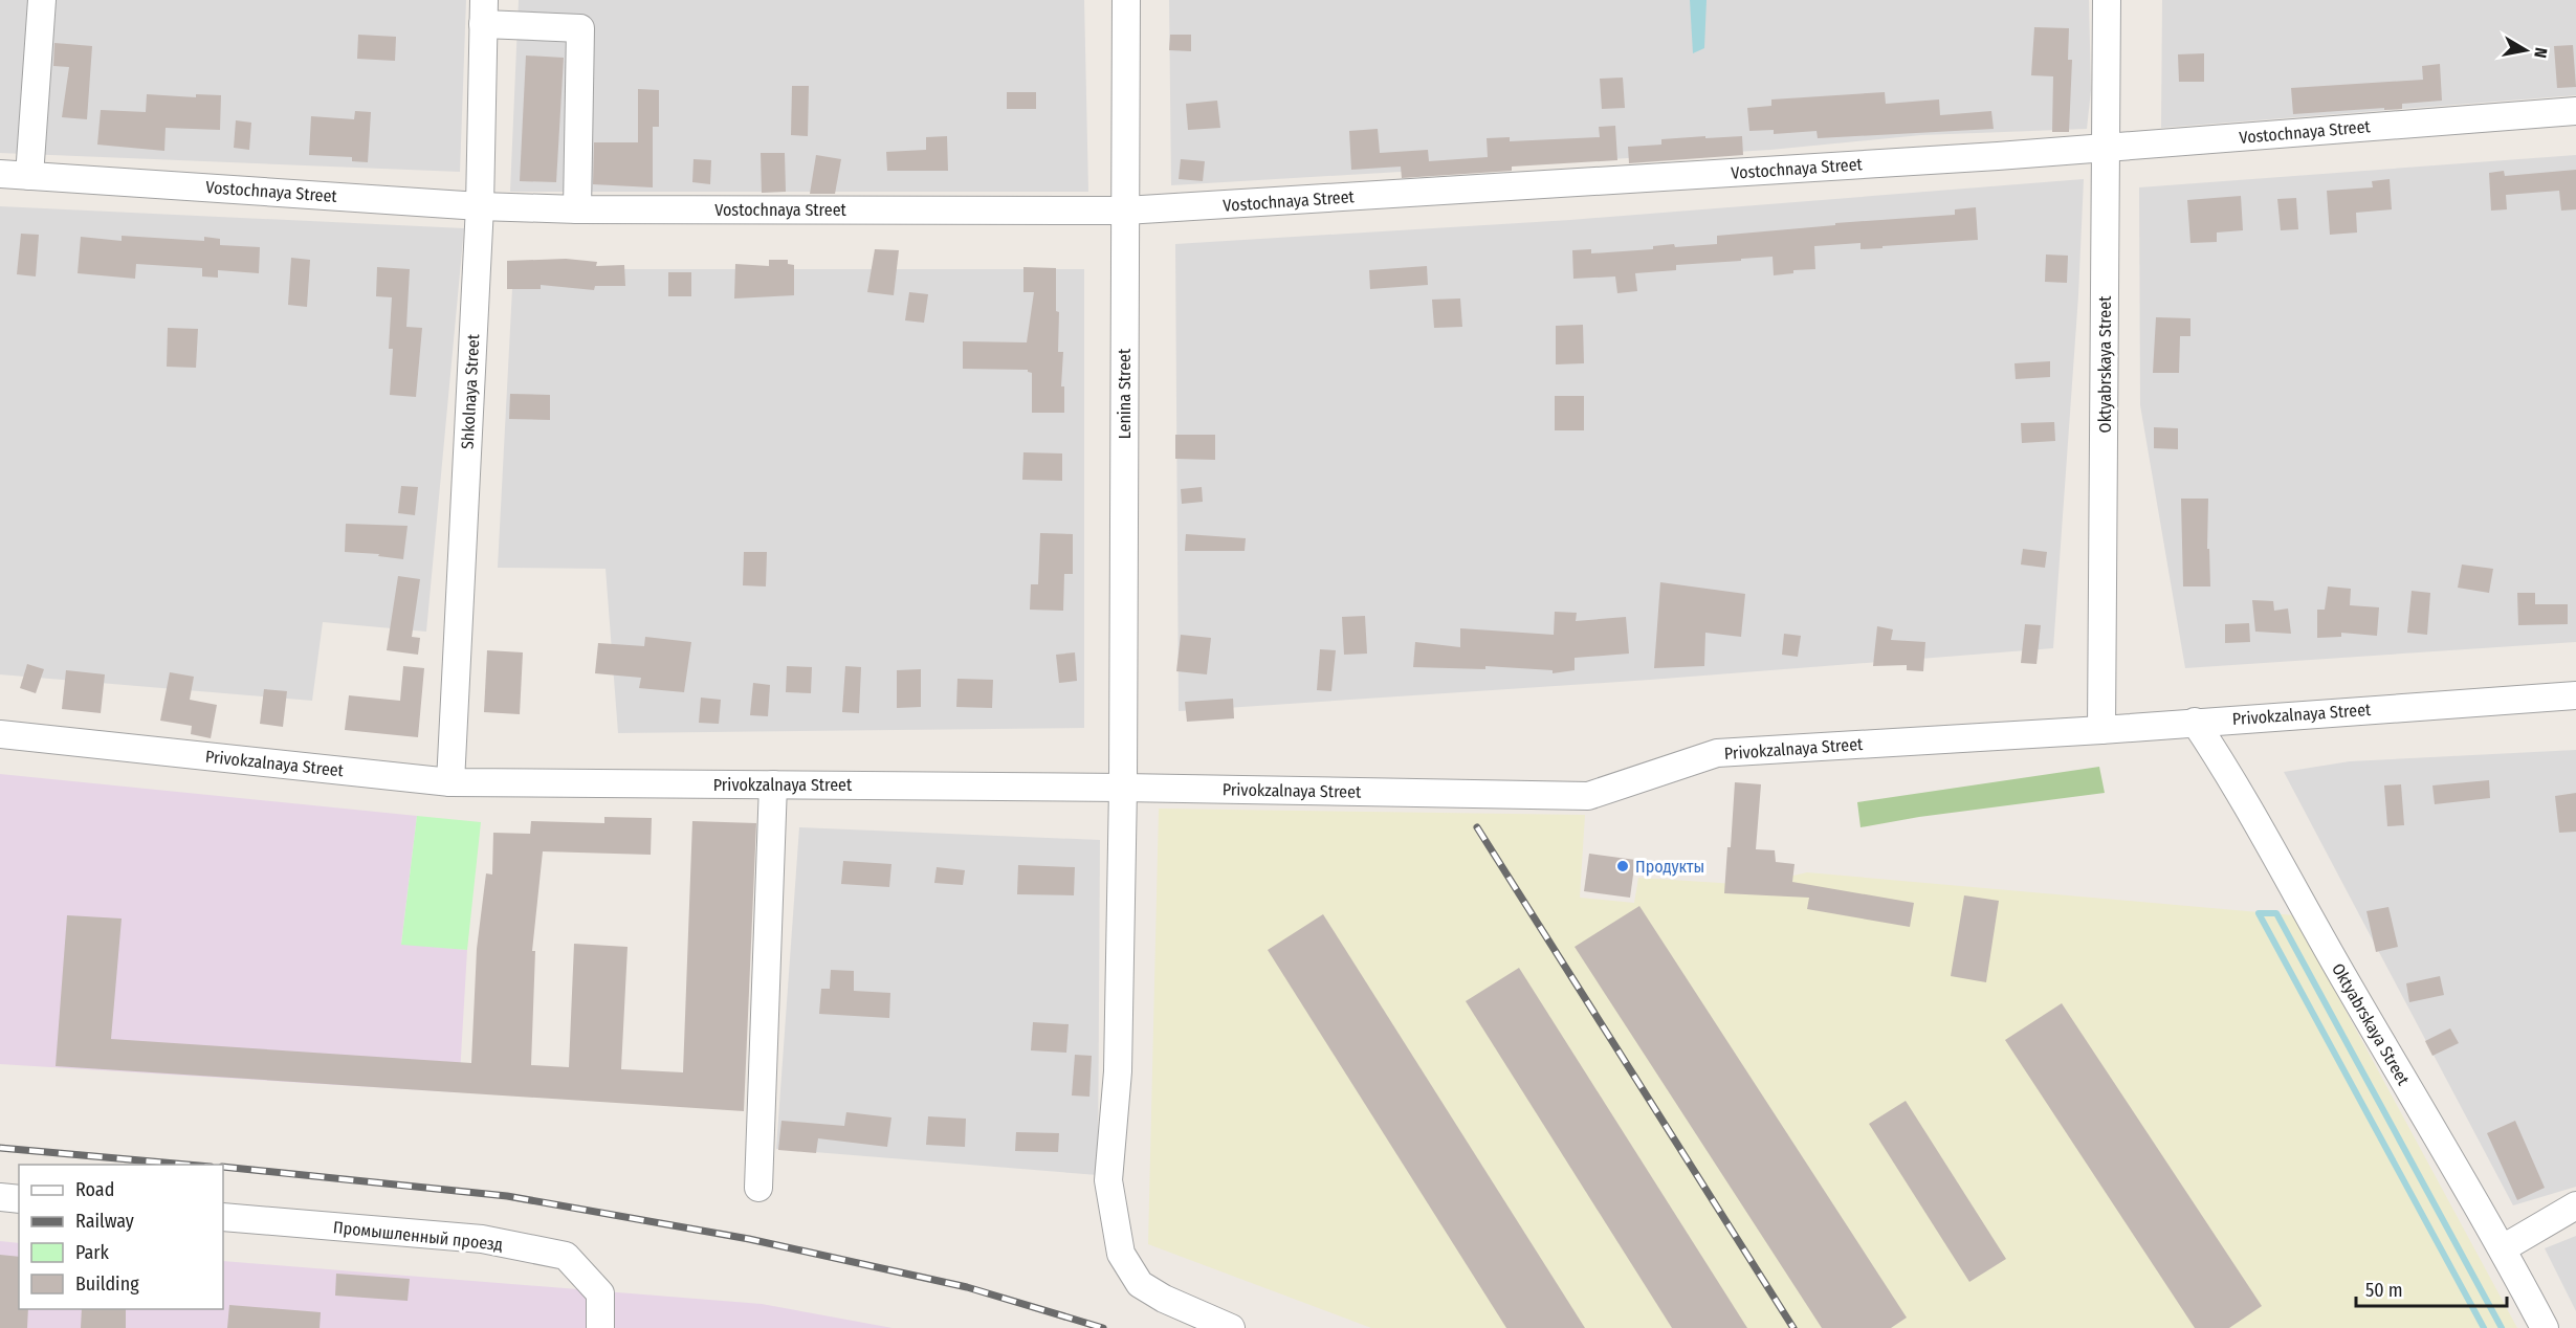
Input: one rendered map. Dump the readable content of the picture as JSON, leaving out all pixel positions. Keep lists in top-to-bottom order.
{
  "streets": {
    "street": [
      "Vostochnaya Street",
      "Oktyabrskaya Street",
      "Shkolnaya Street",
      "Lenina Street",
      "Privokzalnaya Street",
      "Промышленный проезд"
    ]
  },
  "crossings": [
    ["Vostochnaya Street", "Oktyabrskaya Street"],
    ["Vostochnaya Street", "Shkolnaya Street"],
    ["Vostochnaya Street", "Lenina Street"],
    ["Oktyabrskaya Street", "Privokzalnaya Street"],
    ["Shkolnaya Street", "Privokzalnaya Street"],
    ["Lenina Street", "Privokzalnaya Street"]
  ],
  "places": ["Продукты"],
  "legend": [
    "Road",
    "Railway",
    "Park",
    "Building"
  ],
  "scale_bar": "50 m",
  "north": "right"
}
